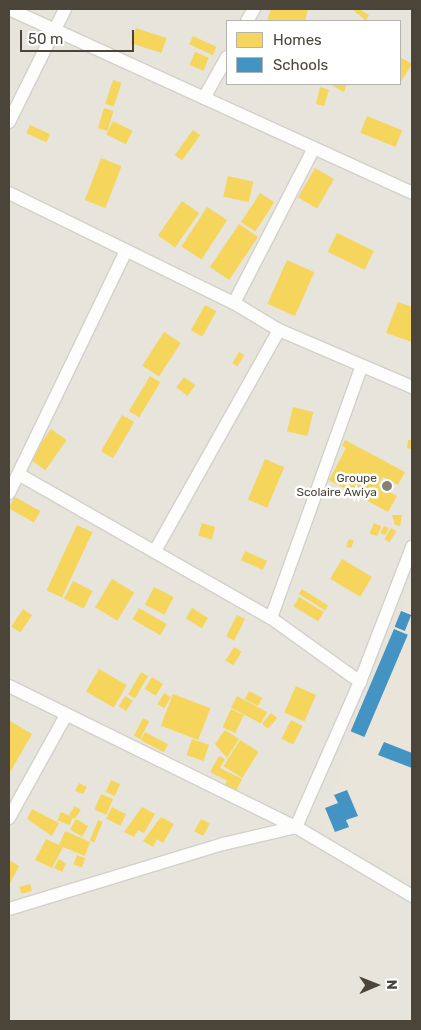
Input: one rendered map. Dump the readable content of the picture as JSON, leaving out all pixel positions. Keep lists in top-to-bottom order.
{
  "places": ["Groupe Scolaire Awiya"],
  "legend": ["Homes", "Schools"],
  "scale_bar": "50 m",
  "north": "right"
}
